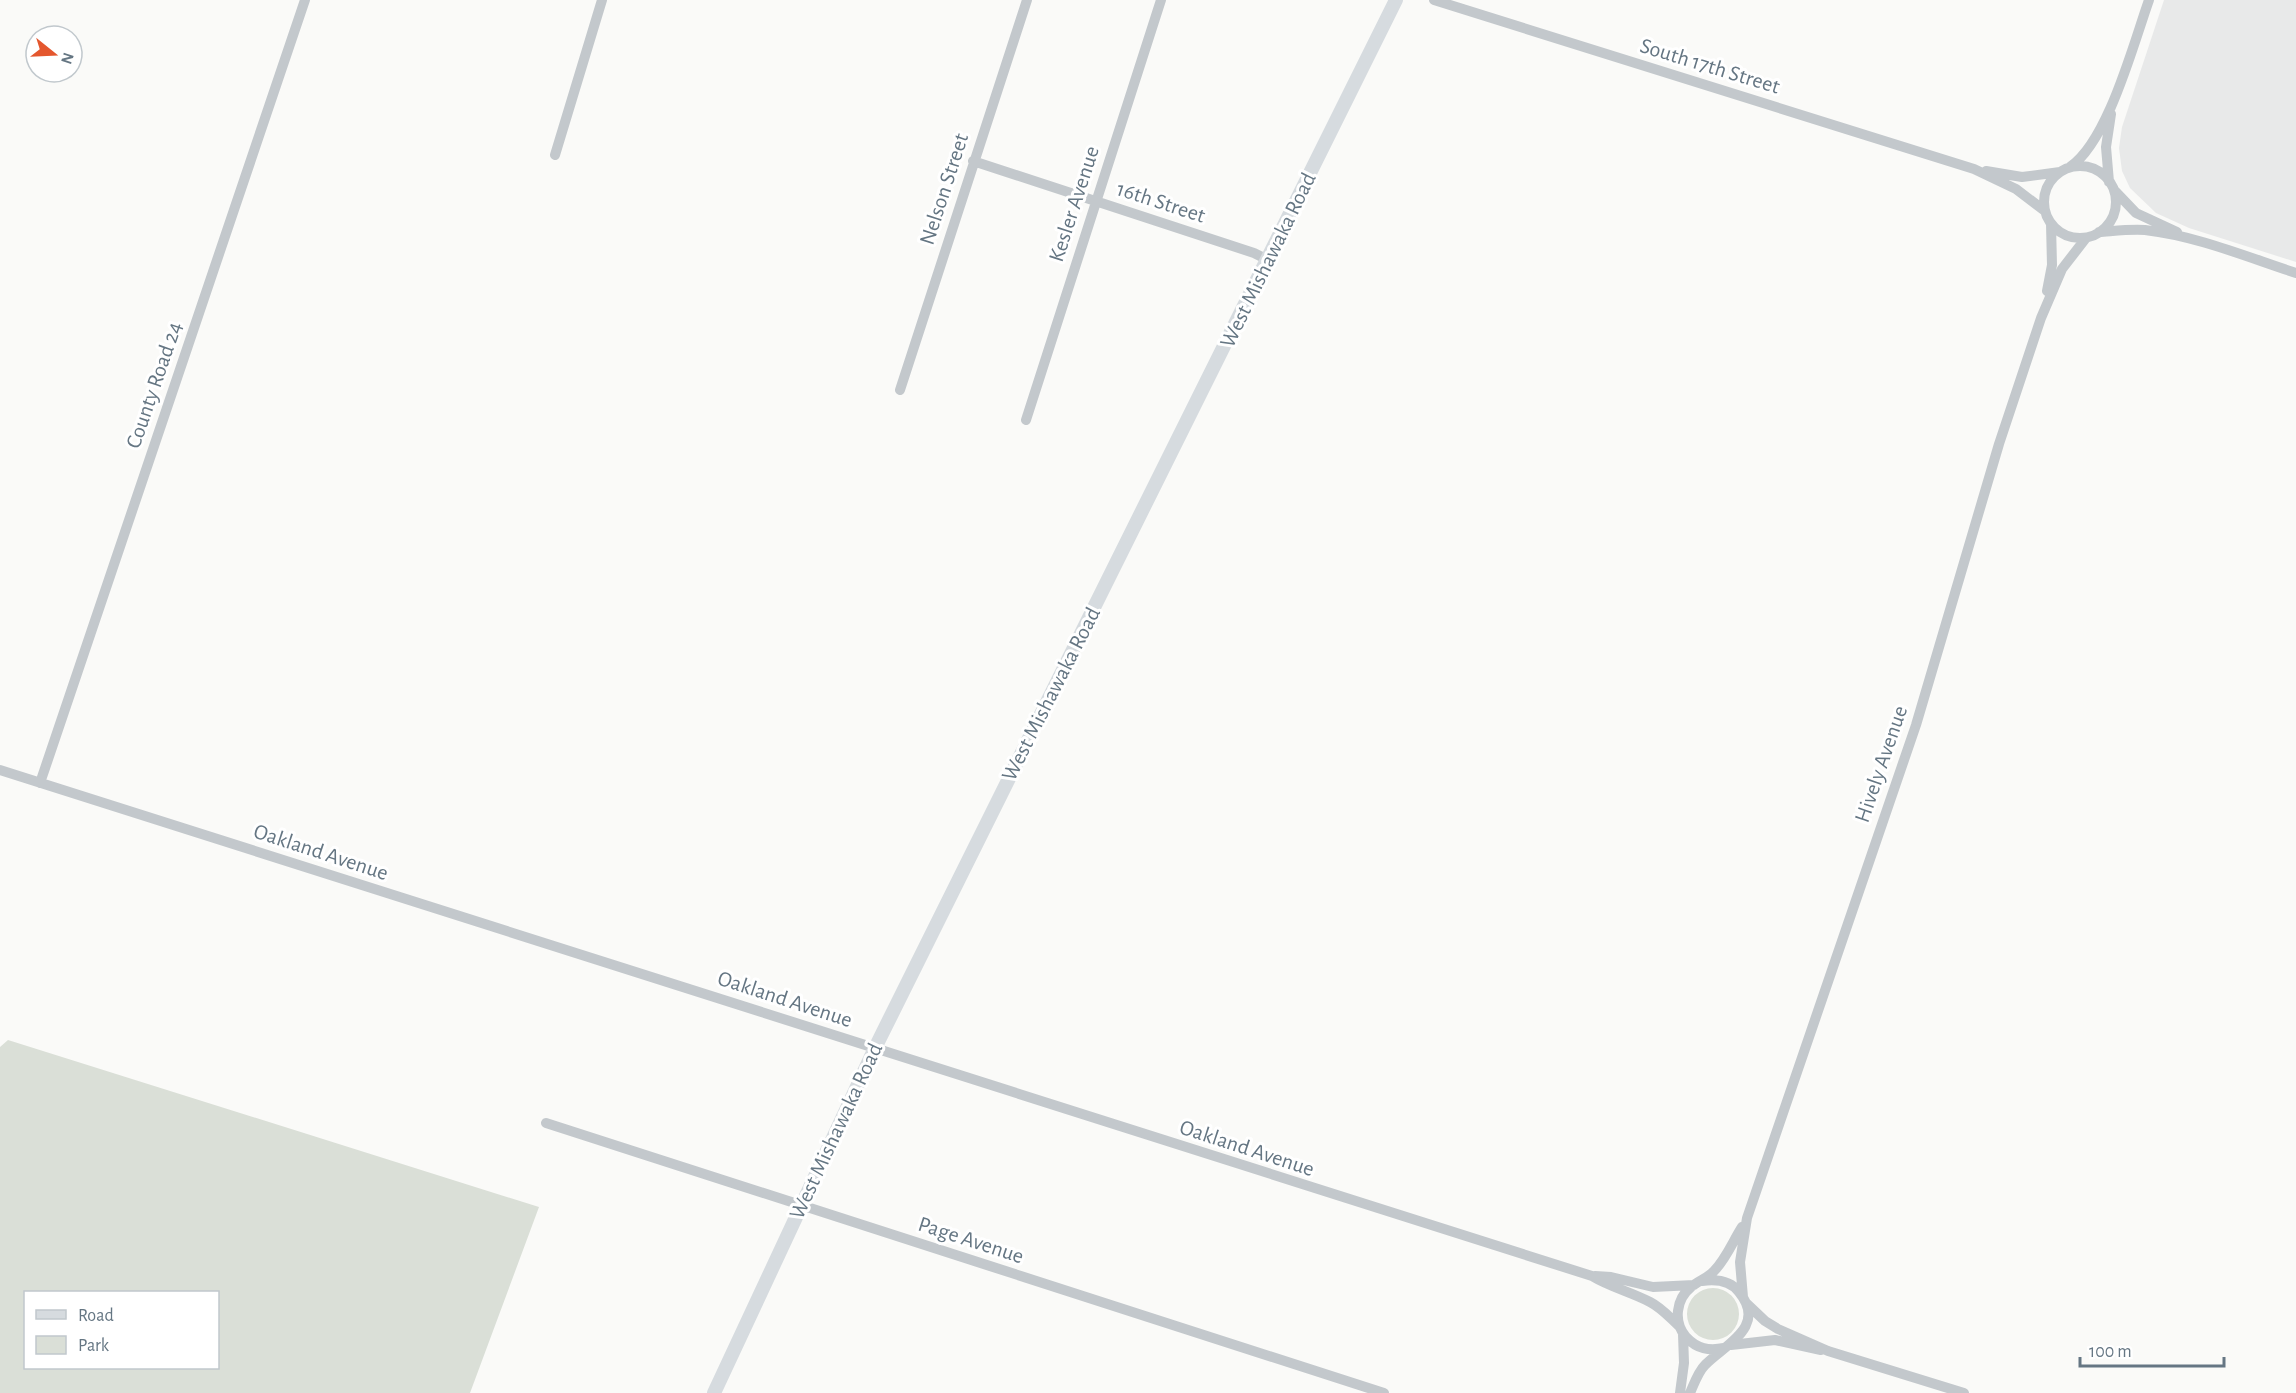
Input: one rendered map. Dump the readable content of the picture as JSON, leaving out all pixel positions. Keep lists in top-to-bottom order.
{
  "streets": {
    "main road": ["West Mishawaka Road"],
    "street": [
      "South 17th Street",
      "Nelson Street",
      "16th Street",
      "Kesler Avenue",
      "County Road 24",
      "Hively Avenue",
      "Oakland Avenue",
      "Page Avenue"
    ]
  },
  "crossings": [
    ["Nelson Street", "16th Street"],
    ["16th Street", "Kesler Avenue"],
    ["16th Street", "West Mishawaka Road"],
    ["West Mishawaka Road", "Oakland Avenue"],
    ["West Mishawaka Road", "Page Avenue"],
    ["County Road 24", "Oakland Avenue"],
    ["Hively Avenue", "Oakland Avenue"]
  ],
  "legend": ["Road", "Park"],
  "scale_bar": "100 m",
  "north": "right"
}
